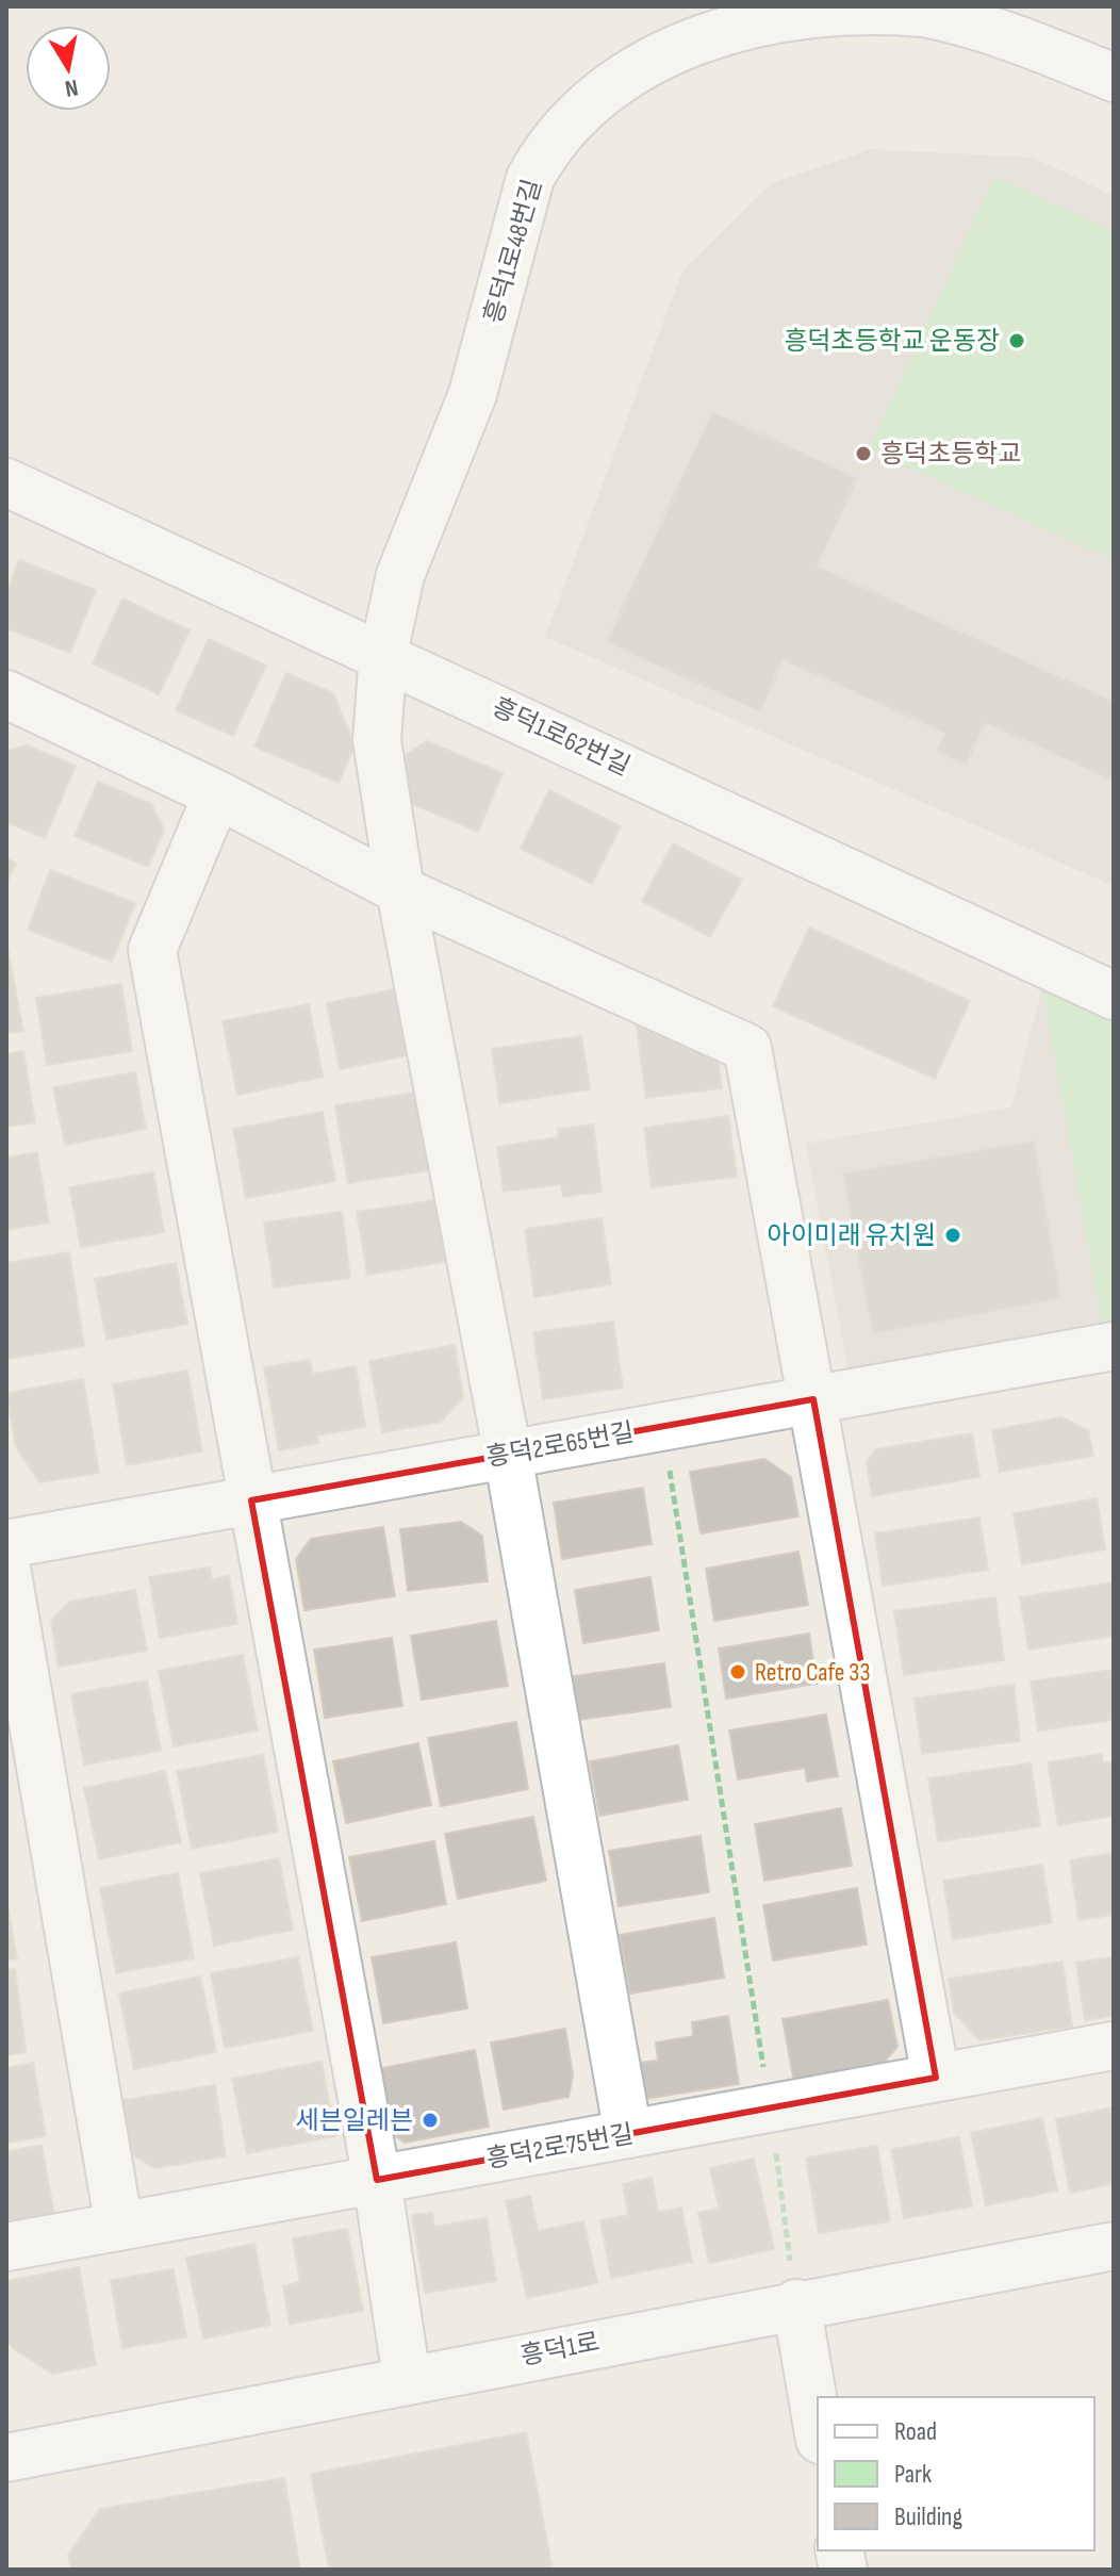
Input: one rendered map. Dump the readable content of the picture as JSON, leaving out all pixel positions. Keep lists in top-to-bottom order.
{
  "streets": {
    "street": [
      "흥덕1로48번길",
      "흥덕1로62번길",
      "흥덕2로65번길",
      "흥덕2로75번길",
      "흥덕1로"
    ]
  },
  "crossings": [
    ["흥덕1로48번길", "흥덕1로62번길"],
    ["흥덕1로48번길", "흥덕2로65번길"],
    ["흥덕1로48번길", "흥덕2로75번길"]
  ],
  "places": [
    "흥덕초등학교 운동장",
    "흥덕초등학교",
    "아이미래 유치원",
    "Retro Cafe 33",
    "세븐일레븐"
  ],
  "legend": ["Road", "Park", "Building"],
  "north": "bottom"
}
